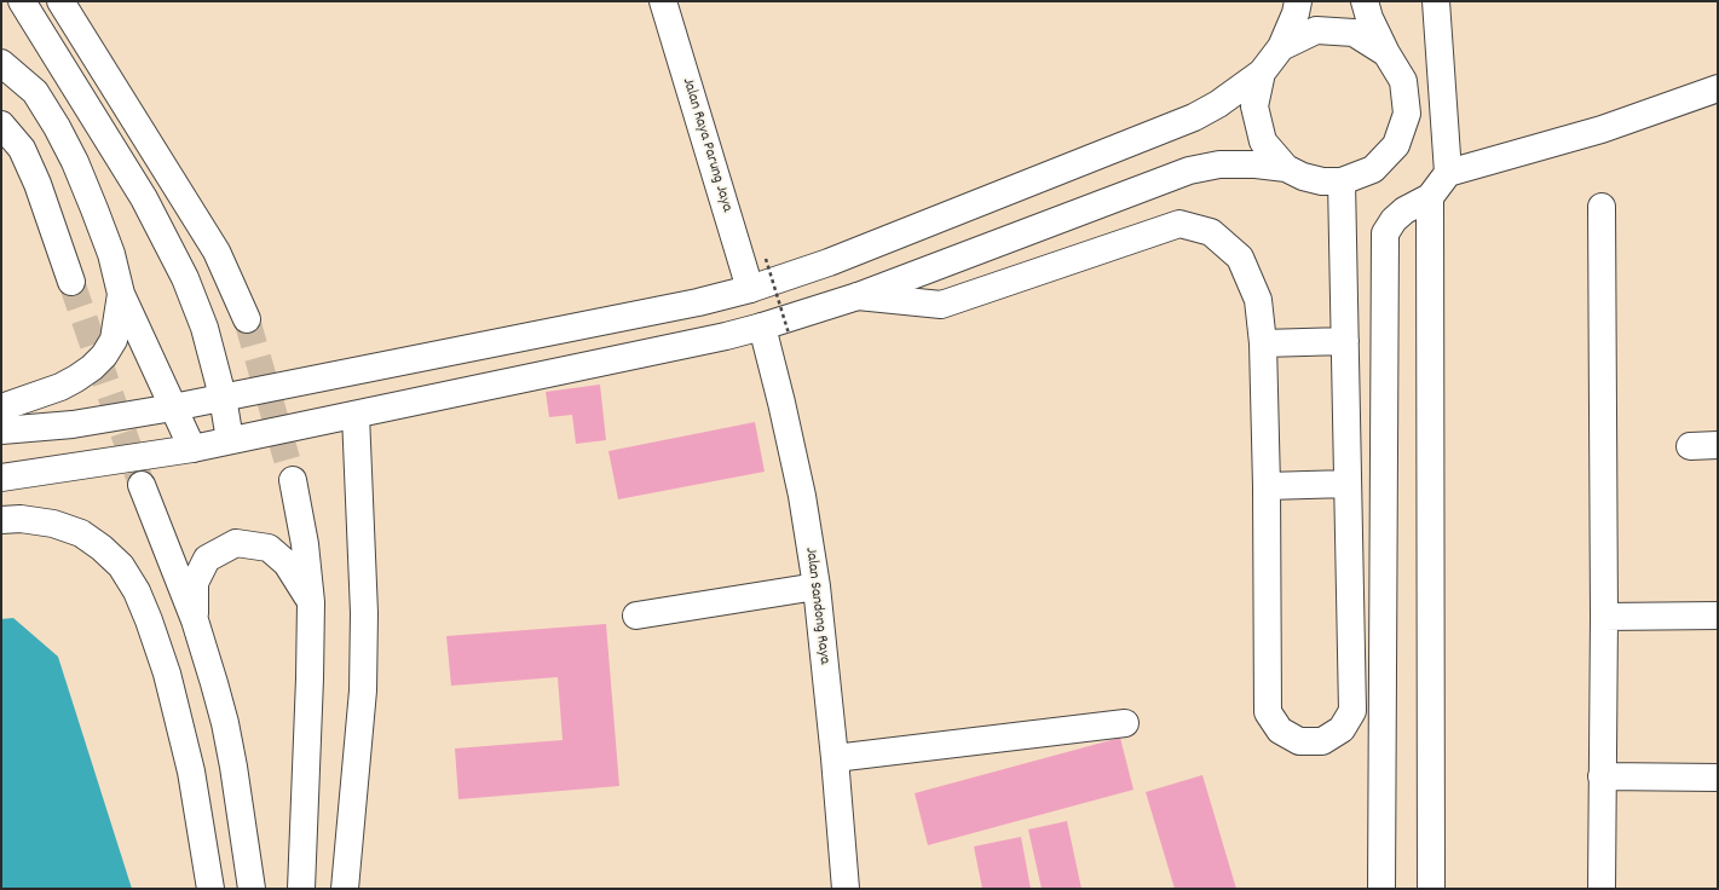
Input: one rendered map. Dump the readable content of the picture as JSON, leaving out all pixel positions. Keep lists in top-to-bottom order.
{
  "streets": {
    "main road": ["Jalan Raya Parung Jaya", "Jalan Sandong Raya"]
  }
}
